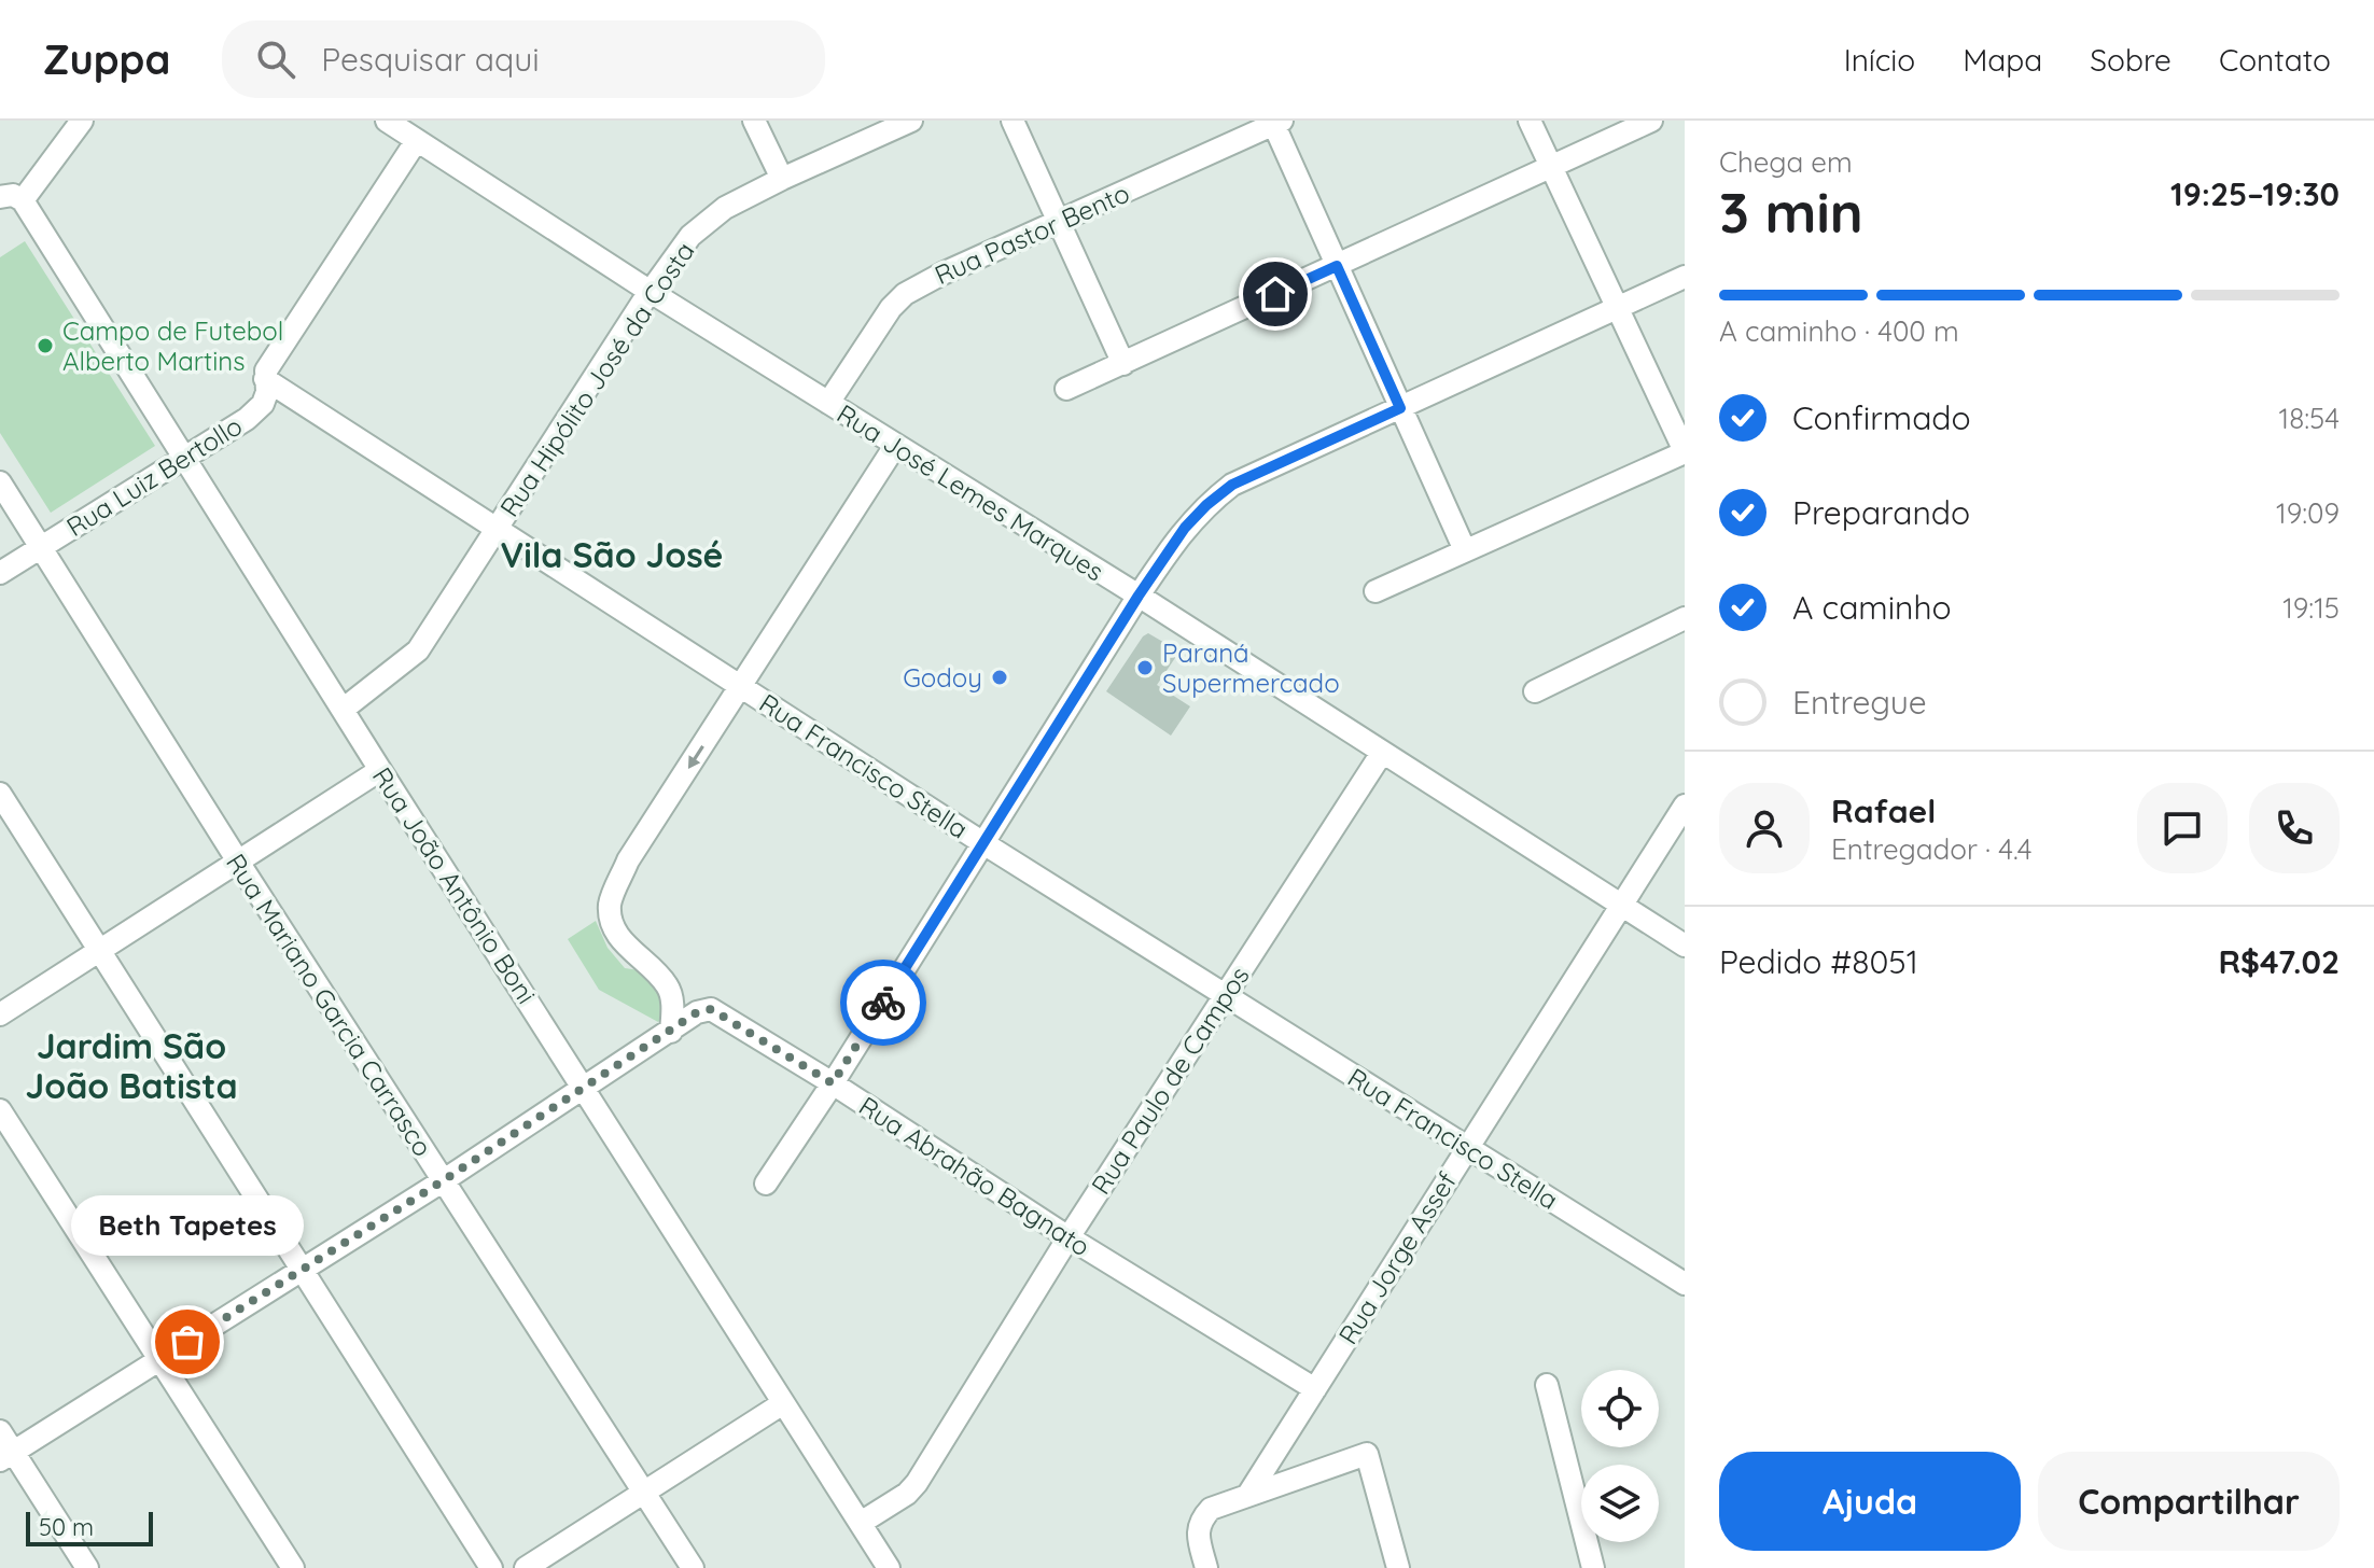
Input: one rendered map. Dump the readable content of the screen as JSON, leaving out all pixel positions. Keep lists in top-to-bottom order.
{
  "streets": {
    "street": [
      "Rua Pastor Bento",
      "Rua Hipólito José da Costa",
      "Rua Luiz Bertollo",
      "Rua José Lemes Marques",
      "Rua Francisco Stella",
      "Rua João Antônio Boni",
      "Rua Mariano Garcia Carrasco",
      "Rua Paulo de Campos",
      "Rua Abrahão Bagnato",
      "Rua Jorge Assef"
    ]
  },
  "crossings": [
    ["Rua Pastor Bento", "Rua José Lemes Marques"],
    ["Rua Hipólito José da Costa", "Rua José Lemes Marques"],
    ["Rua Hipólito José da Costa", "Rua Francisco Stella"],
    ["Rua Hipólito José da Costa", "Rua João Antônio Boni"],
    ["Rua Luiz Bertollo", "Rua José Lemes Marques"],
    ["Rua Luiz Bertollo", "Rua Francisco Stella"],
    ["Rua Luiz Bertollo", "Rua João Antônio Boni"],
    ["Rua Luiz Bertollo", "Rua Mariano Garcia Carrasco"],
    ["Rua José Lemes Marques", "Rua Paulo de Campos"],
    ["Rua José Lemes Marques", "Rua Jorge Assef"],
    ["Rua Francisco Stella", "Rua Paulo de Campos"],
    ["Rua Francisco Stella", "Rua Jorge Assef"],
    ["Rua João Antônio Boni", "Rua Paulo de Campos"],
    ["Rua Paulo de Campos", "Rua Abrahão Bagnato"],
    ["Rua Abrahão Bagnato", "Rua Jorge Assef"]
  ],
  "districts": ["Vila São José", "Jardim São João Batista"],
  "places": [
    "Campo de Futebol Alberto Martins",
    "Paraná Supermercado",
    "Godoy",
    "Beth Tapetes"
  ],
  "scale_bar": "50 m",
  "page": {
    "header": "Zuppa",
    "search": "Pesquisar aqui",
    "nav": [
      "Início",
      "Mapa",
      "Sobre",
      "Contato"
    ],
    "heading": ["3 min", "Chega em", "19:25–19:30"],
    "panel": [
      "Rafael",
      "Entregador · 4.4",
      "Pedido #8051",
      "R$47.02"
    ],
    "bar": "A caminho · 400 m",
    "list": [
      ["Confirmado", "18:54"],
      ["Preparando", "19:09"],
      ["A caminho", "19:15"],
      "Entregue"
    ],
    "bubble": "Beth Tapetes",
    "buttons": ["Ajuda", "Compartilhar"],
    "scale": "50 m"
  }
}
